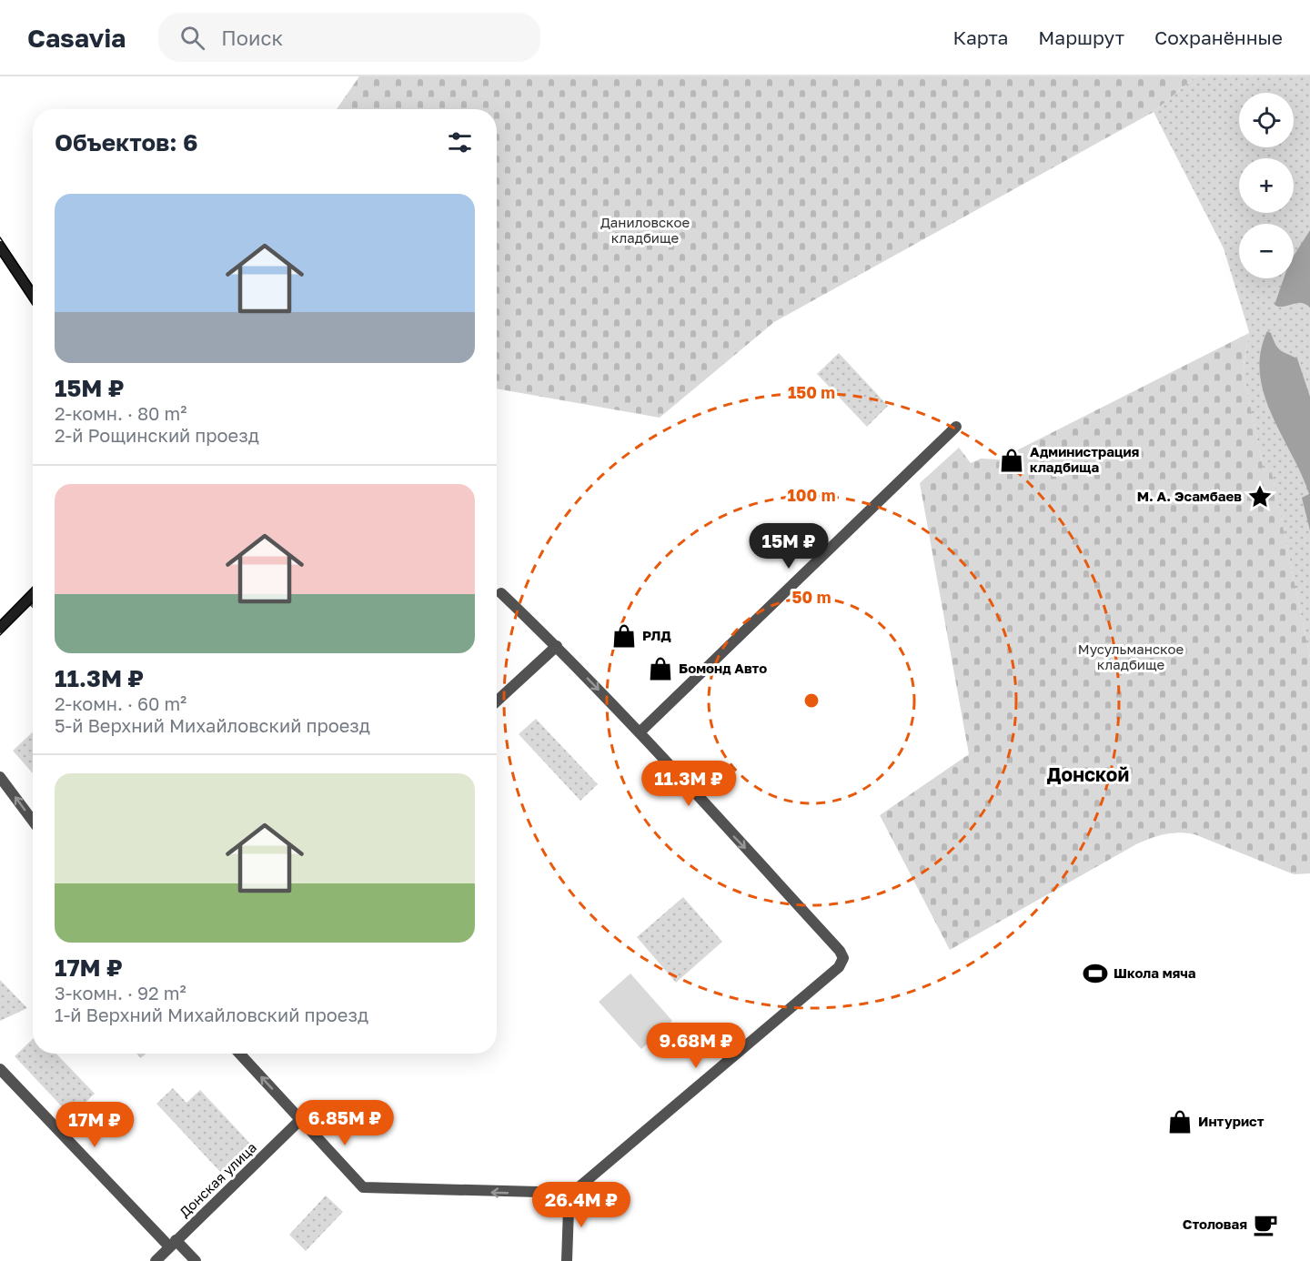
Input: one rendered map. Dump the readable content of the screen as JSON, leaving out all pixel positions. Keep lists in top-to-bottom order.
{
  "streets": {
    "street": ["Донская улица"]
  },
  "districts": ["Донской"],
  "parks": ["Даниловское кладбище", "Мусульманское кладбище"],
  "places": {
    "shop": [
      "Администрация кладбища",
      "РЛД",
      "Бомонд Авто",
      "Интурист"
    ],
    "place": ["М. А. Эсамбаев"],
    "sports": ["Школа мяча"],
    "cafe": ["Столовая"]
  },
  "page": {
    "header": "Casavia",
    "search": "Поиск",
    "nav": ["Карта", "Маршрут", "Сохранённые"],
    "map_buttons": ["+", "−"],
    "heading": "Объектов: 6",
    "list": [
      {
        "name": "15M ₽",
        "note": "2-комн. · 80 m² · 2-й Рощинский проезд"
      },
      {
        "name": "11.3M ₽",
        "note": "2-комн. · 60 m² · 5-й Верхний Михайловский проезд"
      },
      {
        "name": "17M ₽",
        "note": "3-комн. · 92 m² · 1-й Верхний Михайловский проезд"
      }
    ],
    "price": [
      "15M ₽",
      "11.3M ₽",
      "9.68M ₽",
      "6.85M ₽",
      "17M ₽",
      "26.4M ₽"
    ]
  },
  "rings": ["150 m", "100 m", "50 m"]
}
